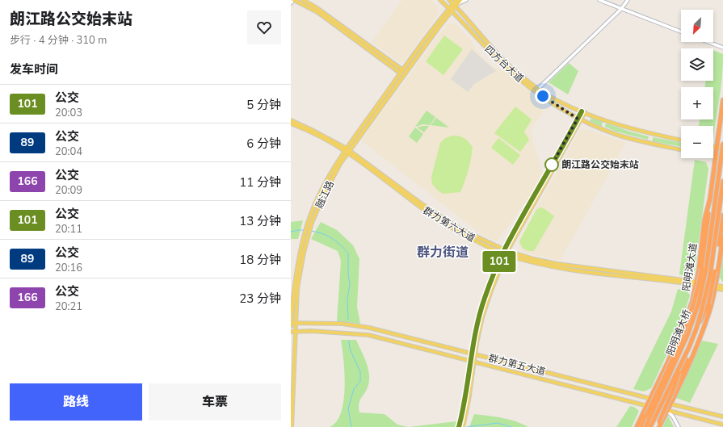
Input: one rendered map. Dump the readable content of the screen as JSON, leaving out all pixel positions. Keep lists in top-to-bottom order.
{
  "streets": {
    "highway": ["阳明滩大道", "阳明滩大桥"],
    "main road": [
      "四方台大道",
      "融江路",
      "群力第六大道",
      "群力第五大道"
    ]
  },
  "crossings": [
    ["四方台大道", "融江路"],
    ["融江路", "群力第六大道"],
    ["融江路", "群力第五大道"],
    ["群力第六大道", "阳明滩大道"],
    ["阳明滩大道", "群力第五大道"]
  ],
  "districts": ["群力街道"],
  "places": ["朗江路公交始末站"],
  "lines": ["bus line 101"],
  "north": "bottom left",
  "page": {
    "heading": [
      ["朗江路公交始末站", "步行 · 4 分钟 · 310 m"],
      "发车时间"
    ],
    "on_map": "101",
    "map_buttons": ["+", "−"],
    "list": [
      {
        "mark": "101",
        "name": "公交",
        "note": "20:03",
        "value": "5 分钟"
      },
      {
        "mark": "89",
        "name": "公交",
        "note": "20:04",
        "value": "6 分钟"
      },
      {
        "mark": "166",
        "name": "公交",
        "note": "20:09",
        "value": "11 分钟"
      },
      {
        "mark": "101",
        "name": "公交",
        "note": "20:11",
        "value": "13 分钟"
      },
      {
        "mark": "89",
        "name": "公交",
        "note": "20:16",
        "value": "18 分钟"
      },
      {
        "mark": "166",
        "name": "公交",
        "note": "20:21",
        "value": "23 分钟"
      }
    ],
    "buttons": ["路线", "车票"]
  }
}
